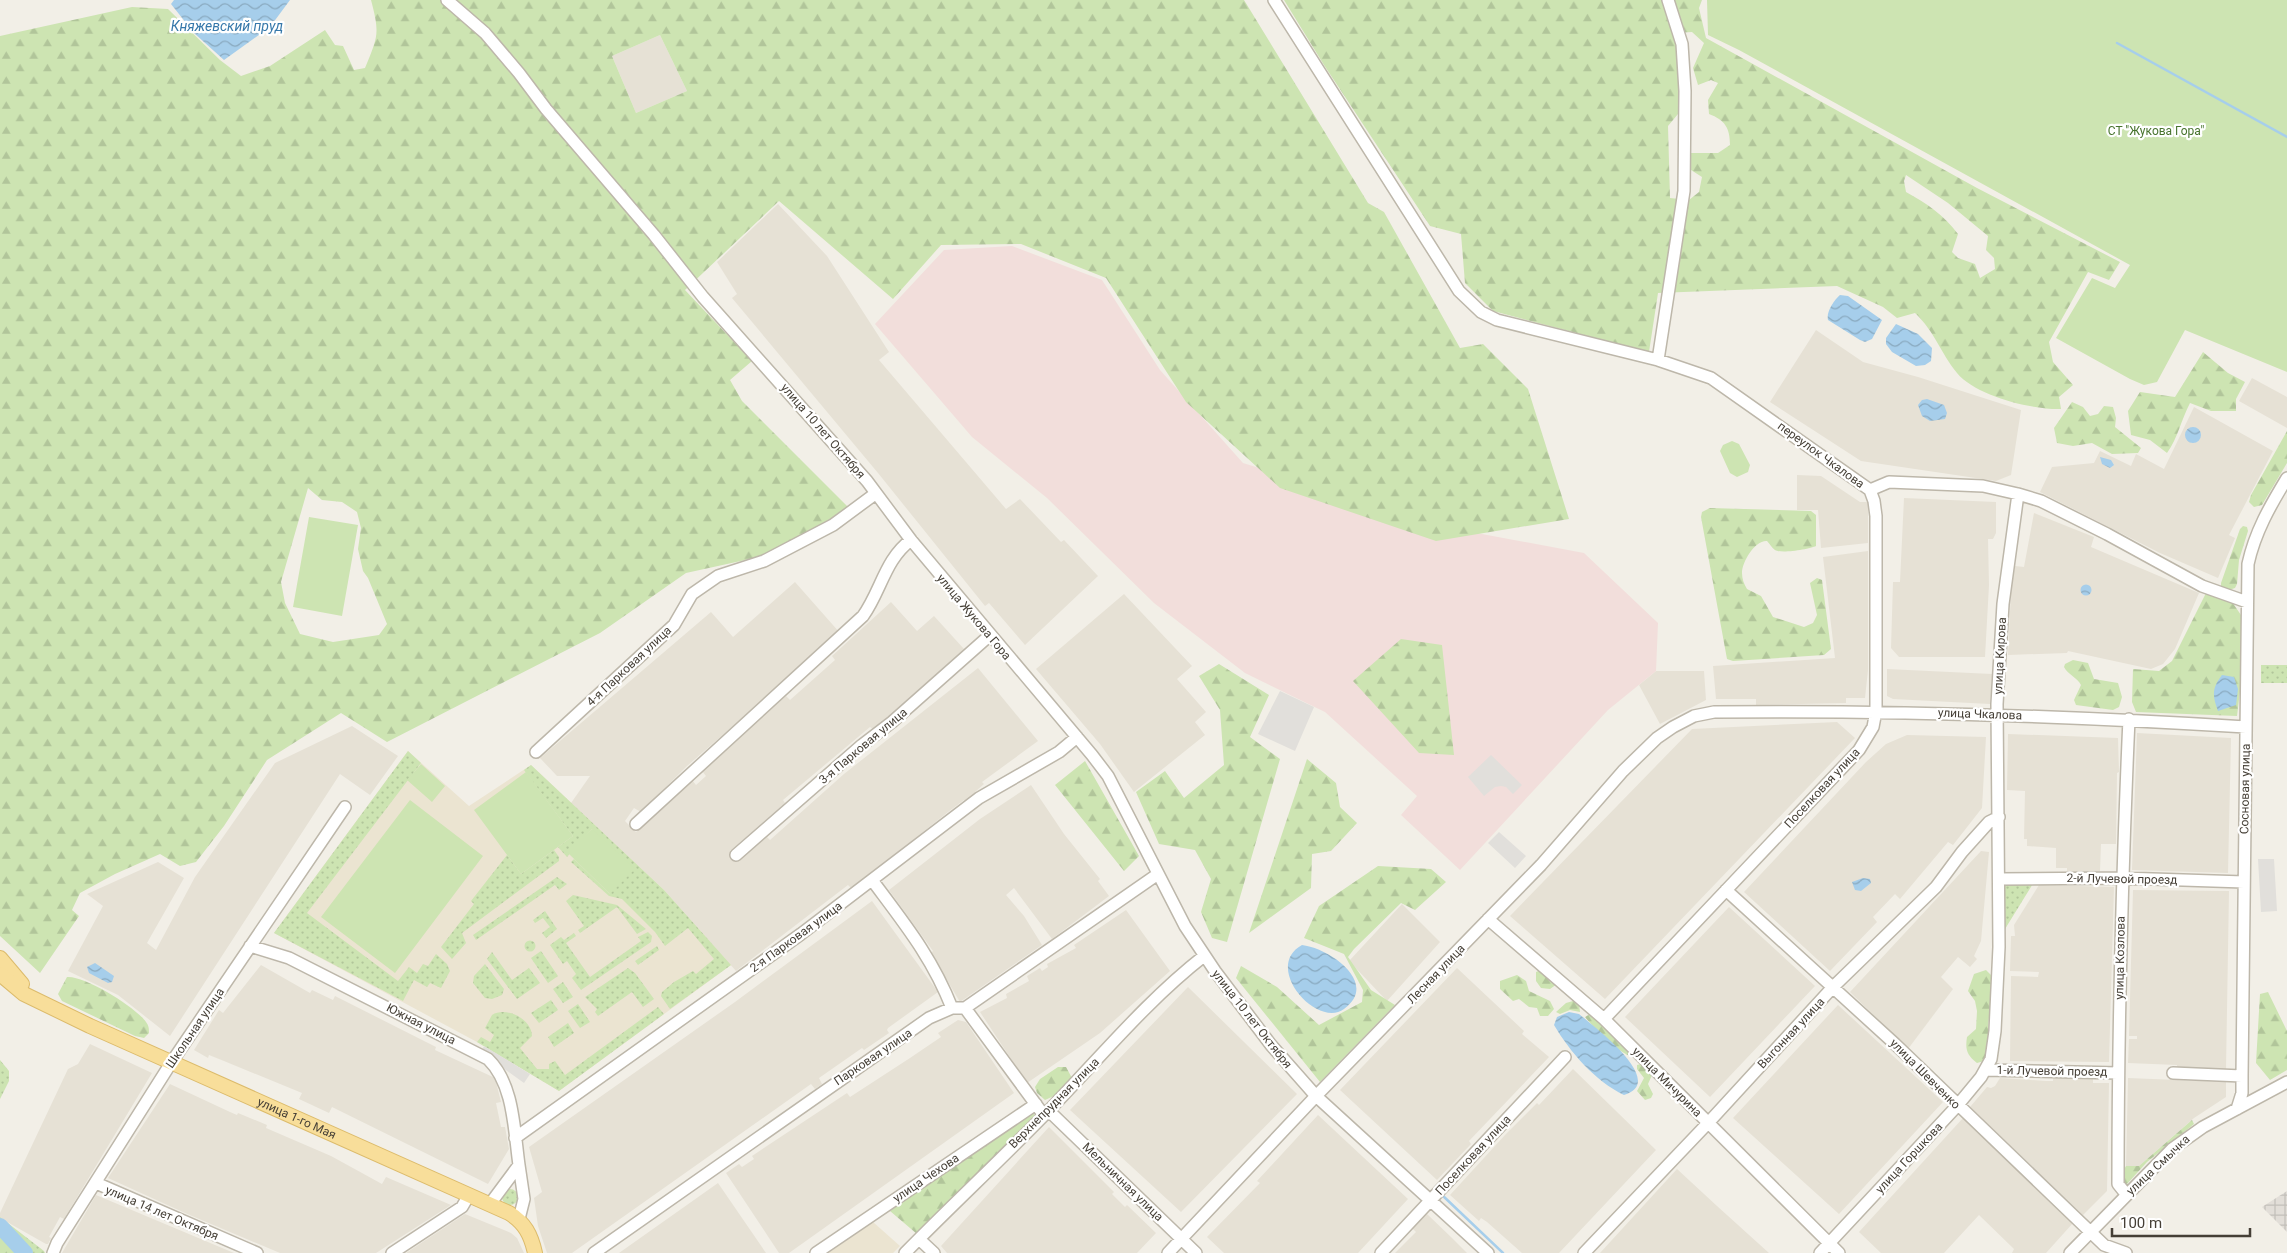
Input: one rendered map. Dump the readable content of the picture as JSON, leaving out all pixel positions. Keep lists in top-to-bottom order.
{
  "streets": {
    "main road": ["улица 1-го Мая"],
    "street": [
      "улица 10 лет Октября",
      "переулок Чкалова",
      "улица Жукова Гора",
      "улица Кирова",
      "4-я Парковая улица",
      "улица Чкалова",
      "3-я Парковая улица",
      "Поселковая улица",
      "Сосновая улица",
      "2-й Лучевой проезд",
      "2-я Парковая улица",
      "улица Козлова",
      "Лесная улица",
      "Южная улица",
      "Школьная улица",
      "Выгонная улица",
      "Парковая улица",
      "1-й Лучевой проезд",
      "улица Шевченко",
      "улица Мичурина",
      "Верхнепрудная улица",
      "улица Горшкова",
      "улица Смычка",
      "улица Чехова",
      "Мельничная улица",
      "улица 14 лет Октября"
    ]
  },
  "crossings": [
    ["улица 10 лет Октября", "улица Жукова Гора"],
    ["улица 10 лет Октября", "4-я Парковая улица"],
    ["улица 10 лет Октября", "Поселковая улица"],
    ["улица 10 лет Октября", "2-я Парковая улица"],
    ["улица 10 лет Октября", "Лесная улица"],
    ["улица 10 лет Октября", "Верхнепрудная улица"],
    ["переулок Чкалова", "улица Кирова"],
    ["переулок Чкалова", "Поселковая улица"],
    ["переулок Чкалова", "Сосновая улица"],
    ["улица Жукова Гора", "4-я Парковая улица"],
    ["улица Жукова Гора", "3-я Парковая улица"],
    ["улица Жукова Гора", "2-я Парковая улица"],
    ["улица Кирова", "улица Чкалова"],
    ["улица Кирова", "2-й Лучевой проезд"],
    ["улица Кирова", "Выгонная улица"],
    ["улица Кирова", "улица Горшкова"],
    ["улица Чкалова", "Поселковая улица"],
    ["улица Чкалова", "Сосновая улица"],
    ["улица Чкалова", "улица Козлова"],
    ["улица Чкалова", "Лесная улица"],
    ["Поселковая улица", "улица Шевченко"],
    ["Поселковая улица", "улица Мичурина"],
    ["Сосновая улица", "2-й Лучевой проезд"],
    ["Сосновая улица", "улица Смычка"],
    ["2-й Лучевой проезд", "улица Козлова"],
    ["2-й Лучевой проезд", "улица Горшкова"],
    ["2-я Парковая улица", "Южная улица"],
    ["улица Козлова", "1-й Лучевой проезд"],
    ["улица Козлова", "улица Смычка"],
    ["Лесная улица", "улица Мичурина"],
    ["Лесная улица", "Мельничная улица"],
    ["Южная улица", "Школьная улица"],
    ["Южная улица", "улица 1-го Мая"],
    ["Школьная улица", "улица 1-го Мая"],
    ["Школьная улица", "улица 14 лет Октября"],
    ["Выгонная улица", "улица Шевченко"],
    ["Выгонная улица", "улица Мичурина"],
    ["Парковая улица", "Мельничная улица"],
    ["1-й Лучевой проезд", "улица Горшкова"],
    ["улица Шевченко", "улица Горшкова"],
    ["улица Шевченко", "улица Смычка"],
    ["улица Мичурина", "улица Горшкова"],
    ["Верхнепрудная улица", "Мельничная улица"],
    ["улица Чехова", "Мельничная улица"]
  ],
  "water": ["Княжевский пруд"],
  "parks": ["СТ \"Жукова Гора\""],
  "scale_bar": "100 m"
}
